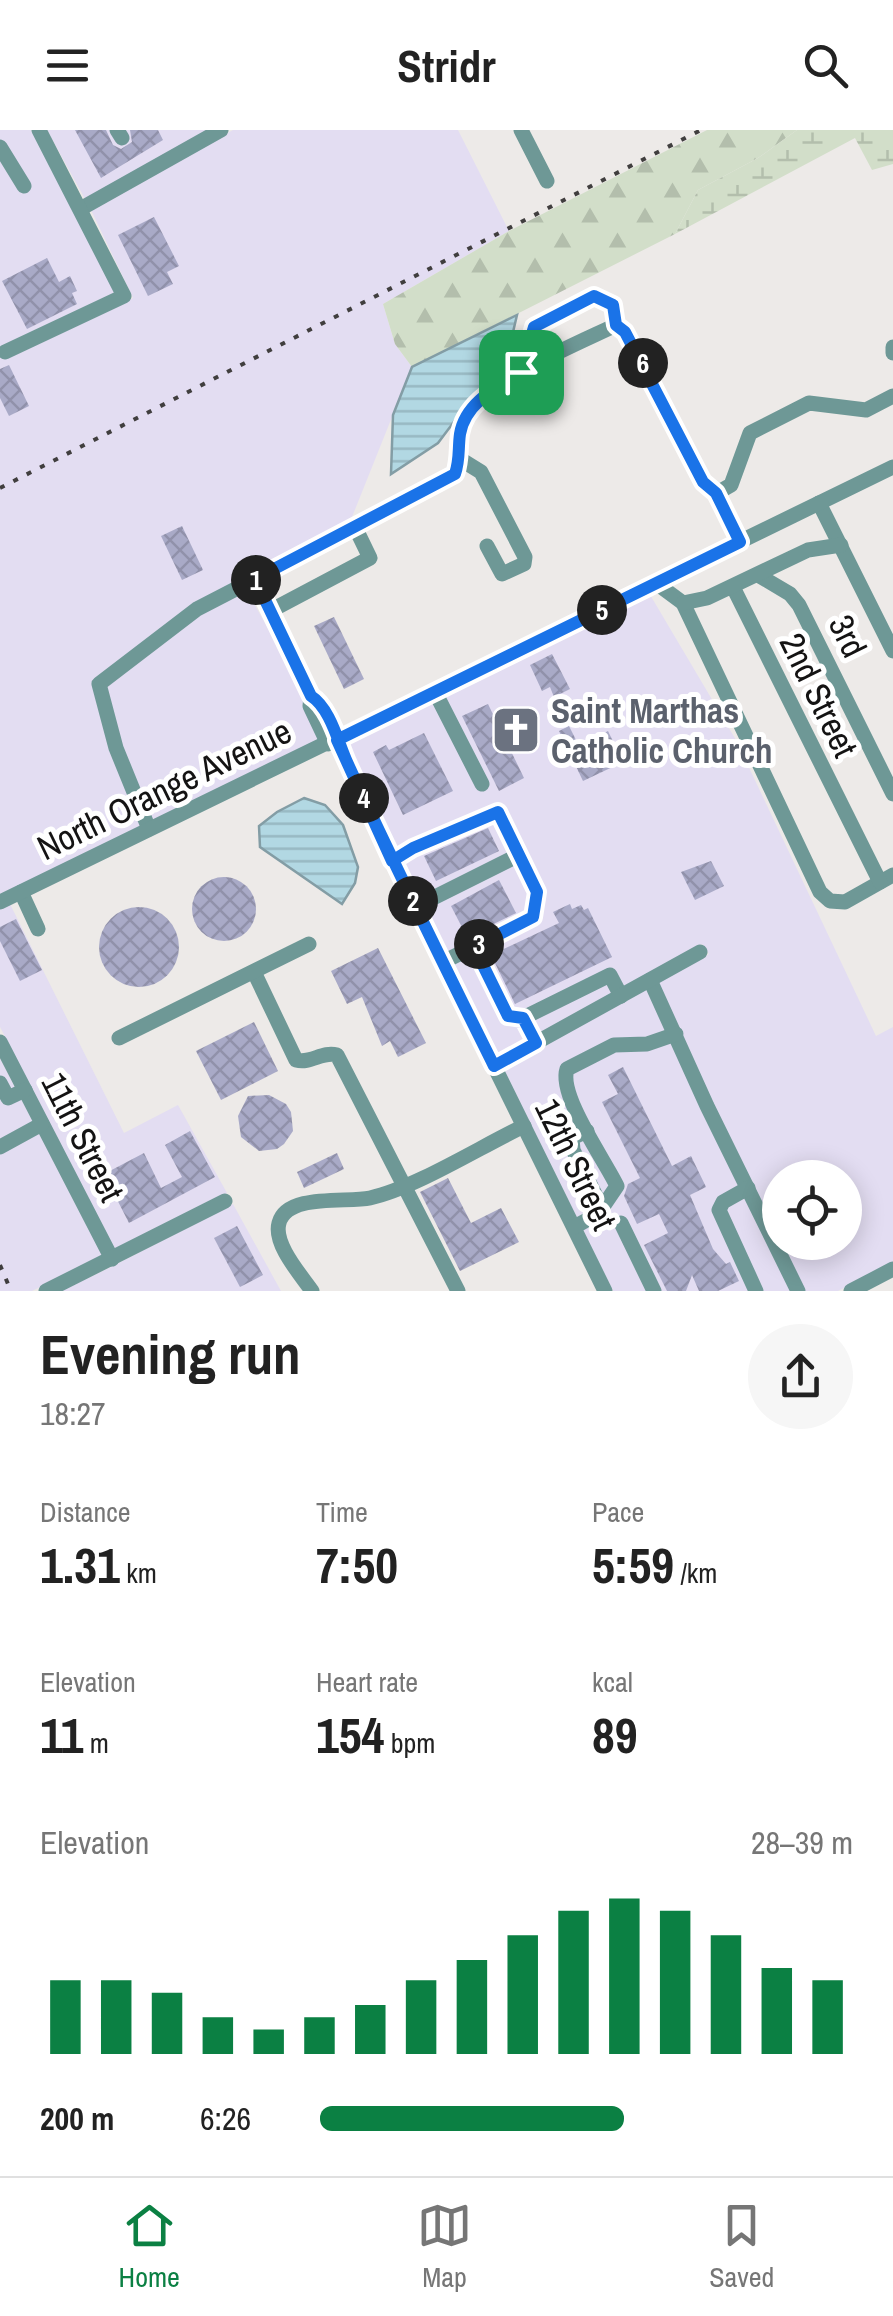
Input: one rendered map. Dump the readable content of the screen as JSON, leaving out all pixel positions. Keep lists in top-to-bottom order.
{
  "streets": {
    "street": [
      "3rd",
      "2nd Street",
      "North Orange Avenue",
      "11th Street",
      "12th Street"
    ]
  },
  "crossings": [
    ["North Orange Avenue", "12th Street"]
  ],
  "places": {
    "church": ["Saint Marthas Catholic Church"]
  },
  "page": {
    "header": "Stridr",
    "pins": [
      "6",
      "1",
      "5",
      "4",
      "2",
      "3"
    ],
    "heading": ["Evening run", "18:27"],
    "stats": [
      ["Distance", "1.31 km"],
      ["Time", "7:50"],
      ["Pace", "5:59 /km"],
      ["Elevation", "11 m"],
      ["Heart rate", "154 bpm"],
      ["kcal", "89"]
    ],
    "chart": ["Elevation", "28–39 m"],
    "list": [
      {
        "name": "200 m",
        "note": "6:26"
      }
    ],
    "tabs": ["Home", "Map", "Saved"]
  }
}
